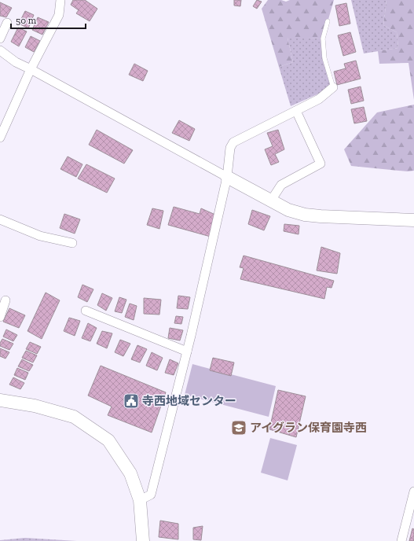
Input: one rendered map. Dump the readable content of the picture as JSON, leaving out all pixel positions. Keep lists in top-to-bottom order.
{
  "places": {
    "public building": ["寺西地域センター"],
    "school or university": ["アイグラン保育園寺西"]
  },
  "scale_bar": "50 m"
}
